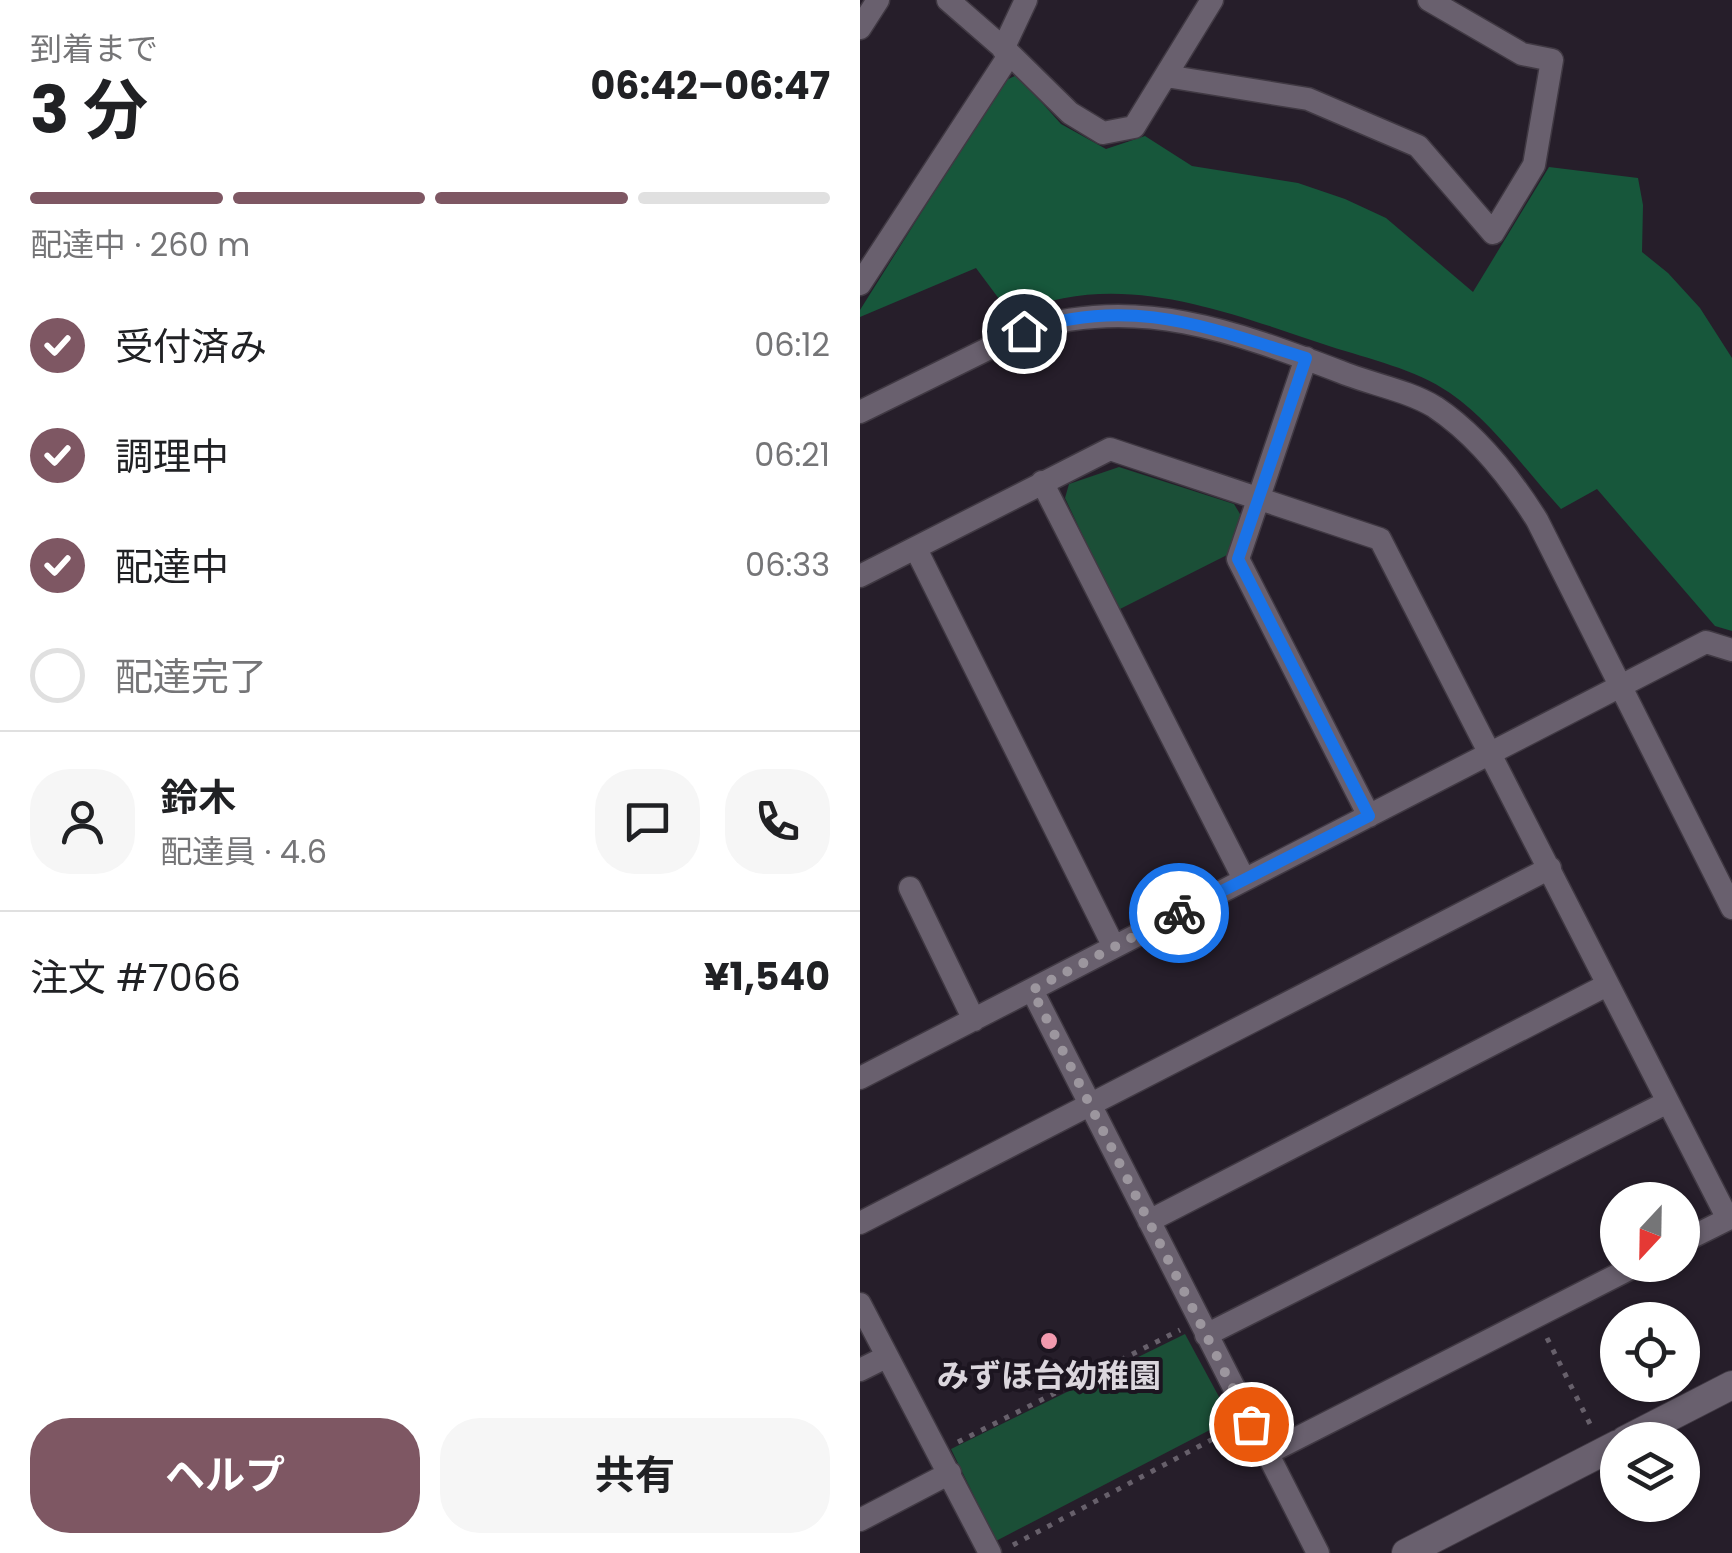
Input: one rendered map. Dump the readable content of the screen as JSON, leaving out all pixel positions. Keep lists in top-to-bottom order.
{
  "places": ["みずほ台幼稚園"],
  "north": "bottom",
  "page": {
    "heading": ["3 分", "到着まで", "06:42–06:47"],
    "panel": [
      "鈴木",
      "配達員 · 4.6",
      "注文 #7066",
      "¥1,540"
    ],
    "bar": "配達中 · 260 m",
    "list": [
      ["受付済み", "06:12"],
      ["調理中", "06:21"],
      ["配達中", "06:33"],
      "配達完了"
    ],
    "buttons": ["ヘルプ", "共有"]
  }
}
